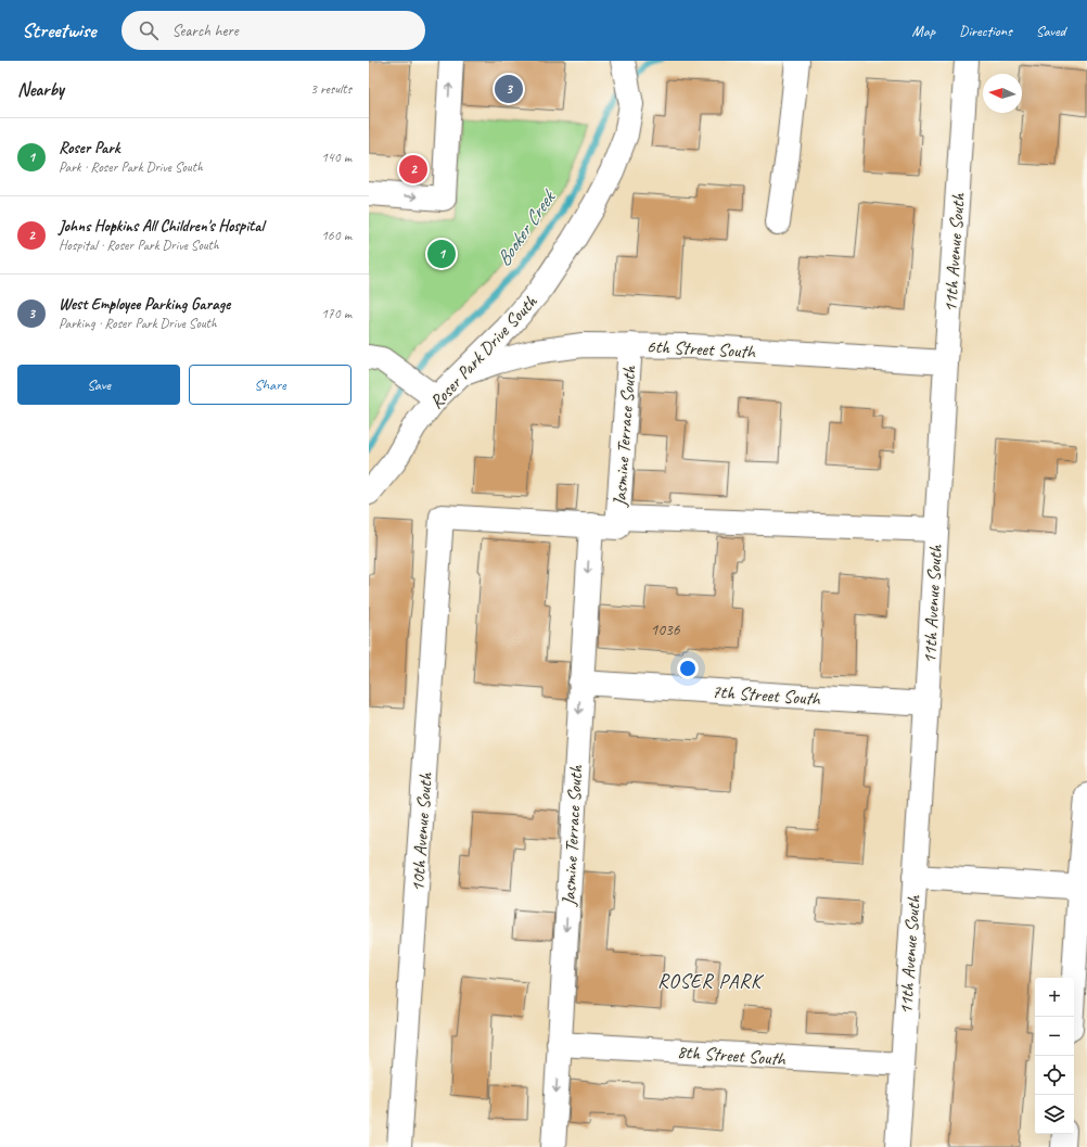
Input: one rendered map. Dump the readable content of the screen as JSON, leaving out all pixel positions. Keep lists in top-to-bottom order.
{
  "streets": {
    "street": [
      "11th Avenue South",
      "6th Street South",
      "Roser Park Drive South",
      "Jasmine Terrace South",
      "7th Street South",
      "10th Avenue South",
      "8th Street South"
    ]
  },
  "crossings": [
    ["11th Avenue South", "6th Street South"],
    ["11th Avenue South", "7th Street South"],
    ["11th Avenue South", "8th Street South"],
    ["6th Street South", "Roser Park Drive South"],
    ["6th Street South", "Jasmine Terrace South"],
    ["Jasmine Terrace South", "7th Street South"],
    ["Jasmine Terrace South", "10th Avenue South"],
    ["Jasmine Terrace South", "8th Street South"]
  ],
  "one_way": ["Jasmine Terrace South"],
  "districts": ["ROSER PARK"],
  "water": ["Booker Creek"],
  "house_numbers": ["1036"],
  "north": "left",
  "page": {
    "header": "Streetwise",
    "search": "Search here",
    "nav": ["Map", "Directions", "Saved"],
    "heading": ["Nearby", "3 results"],
    "pins": ["3", "2", "1"],
    "list": [
      {
        "mark": "1",
        "name": "Roser Park",
        "note": "Park · Roser Park Drive South",
        "value": "140 m"
      },
      {
        "mark": "2",
        "name": "Johns Hopkins All Children's Hospital",
        "note": "Hospital · Roser Park Drive South",
        "value": "160 m"
      },
      {
        "mark": "3",
        "name": "West Employee Parking Garage",
        "note": "Parking · Roser Park Drive South",
        "value": "170 m"
      }
    ],
    "buttons": ["Save", "Share"],
    "map_buttons": ["+", "−"]
  }
}
